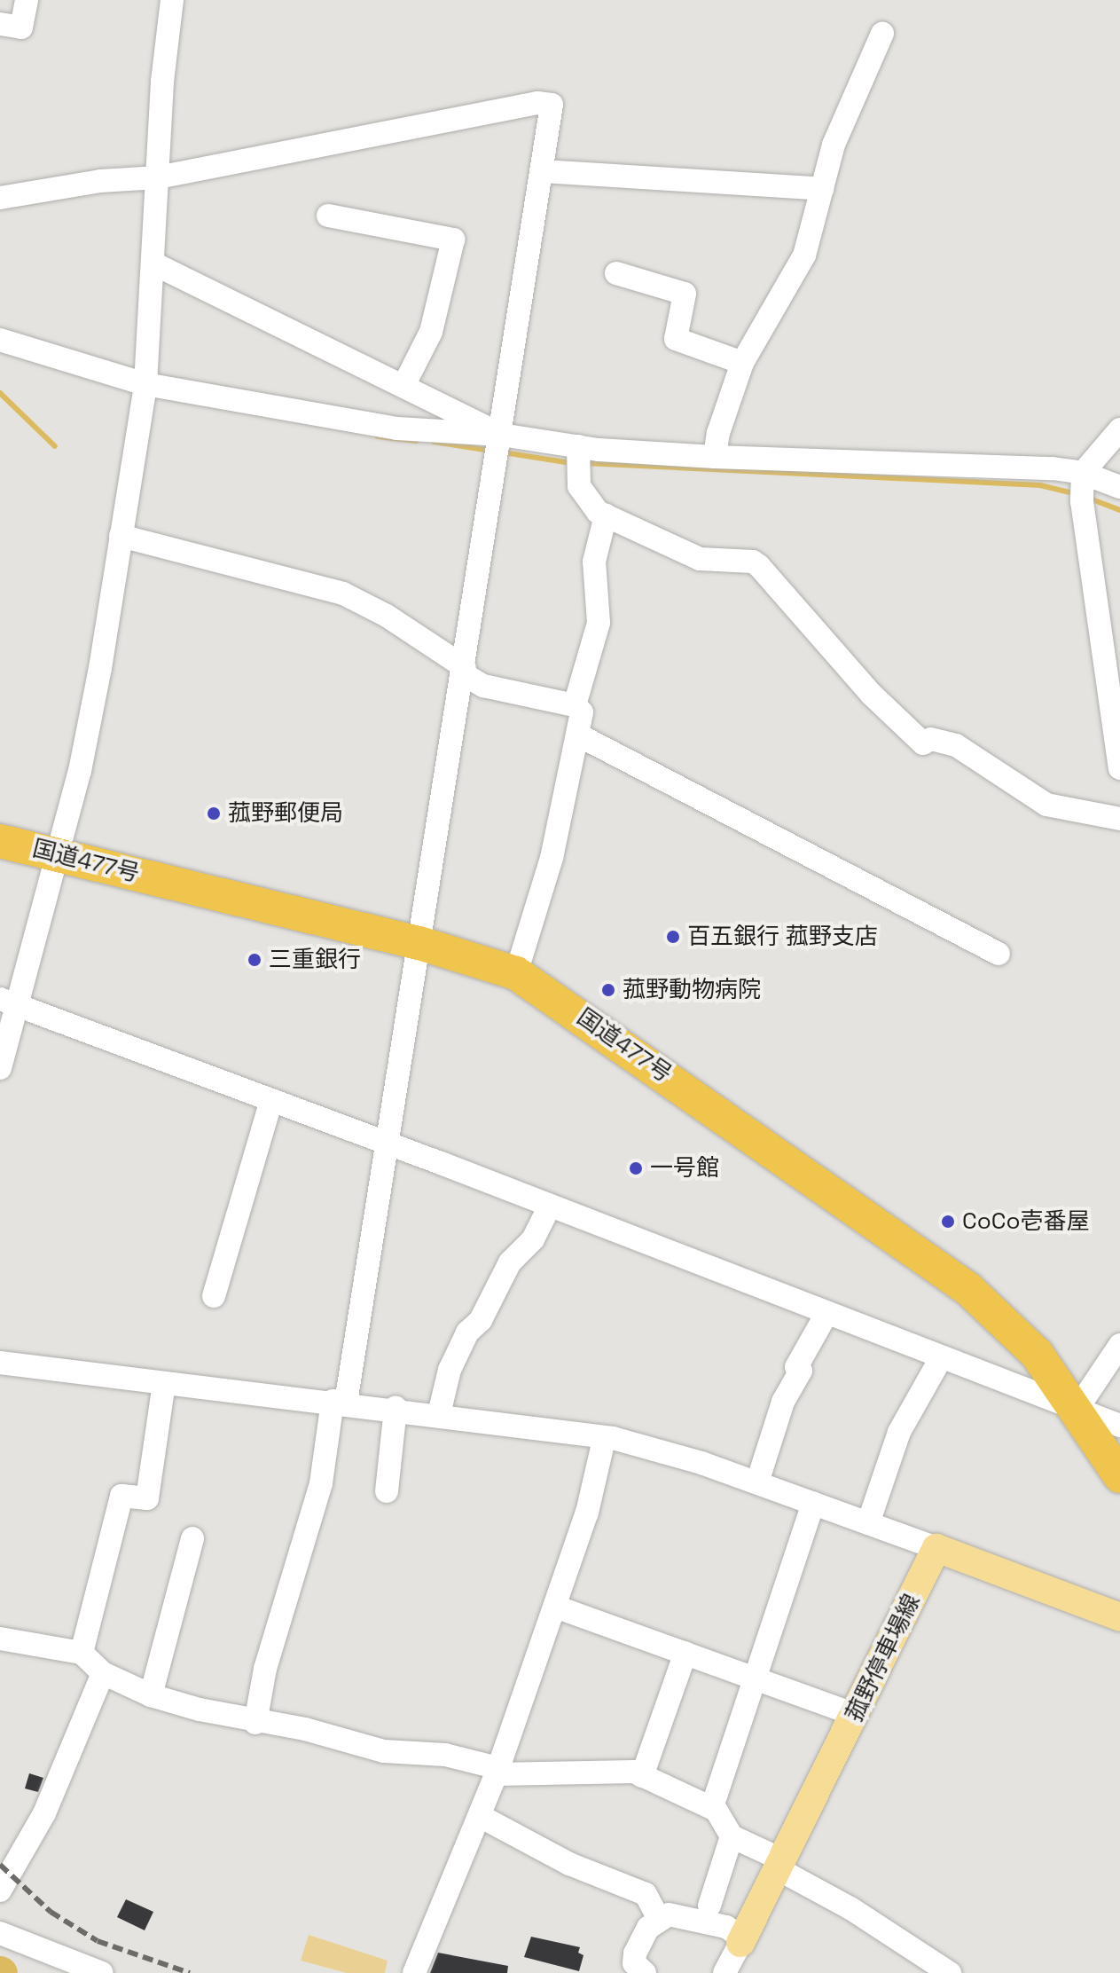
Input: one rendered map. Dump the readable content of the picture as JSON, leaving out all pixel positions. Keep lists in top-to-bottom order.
{
  "streets": {
    "highway": ["国道477号"],
    "main road": ["菰野停車場線"]
  },
  "places": [
    "菰野郵便局",
    "百五銀行 菰野支店",
    "三重銀行",
    "菰野動物病院",
    "一号館",
    "CoCo壱番屋"
  ]
}
